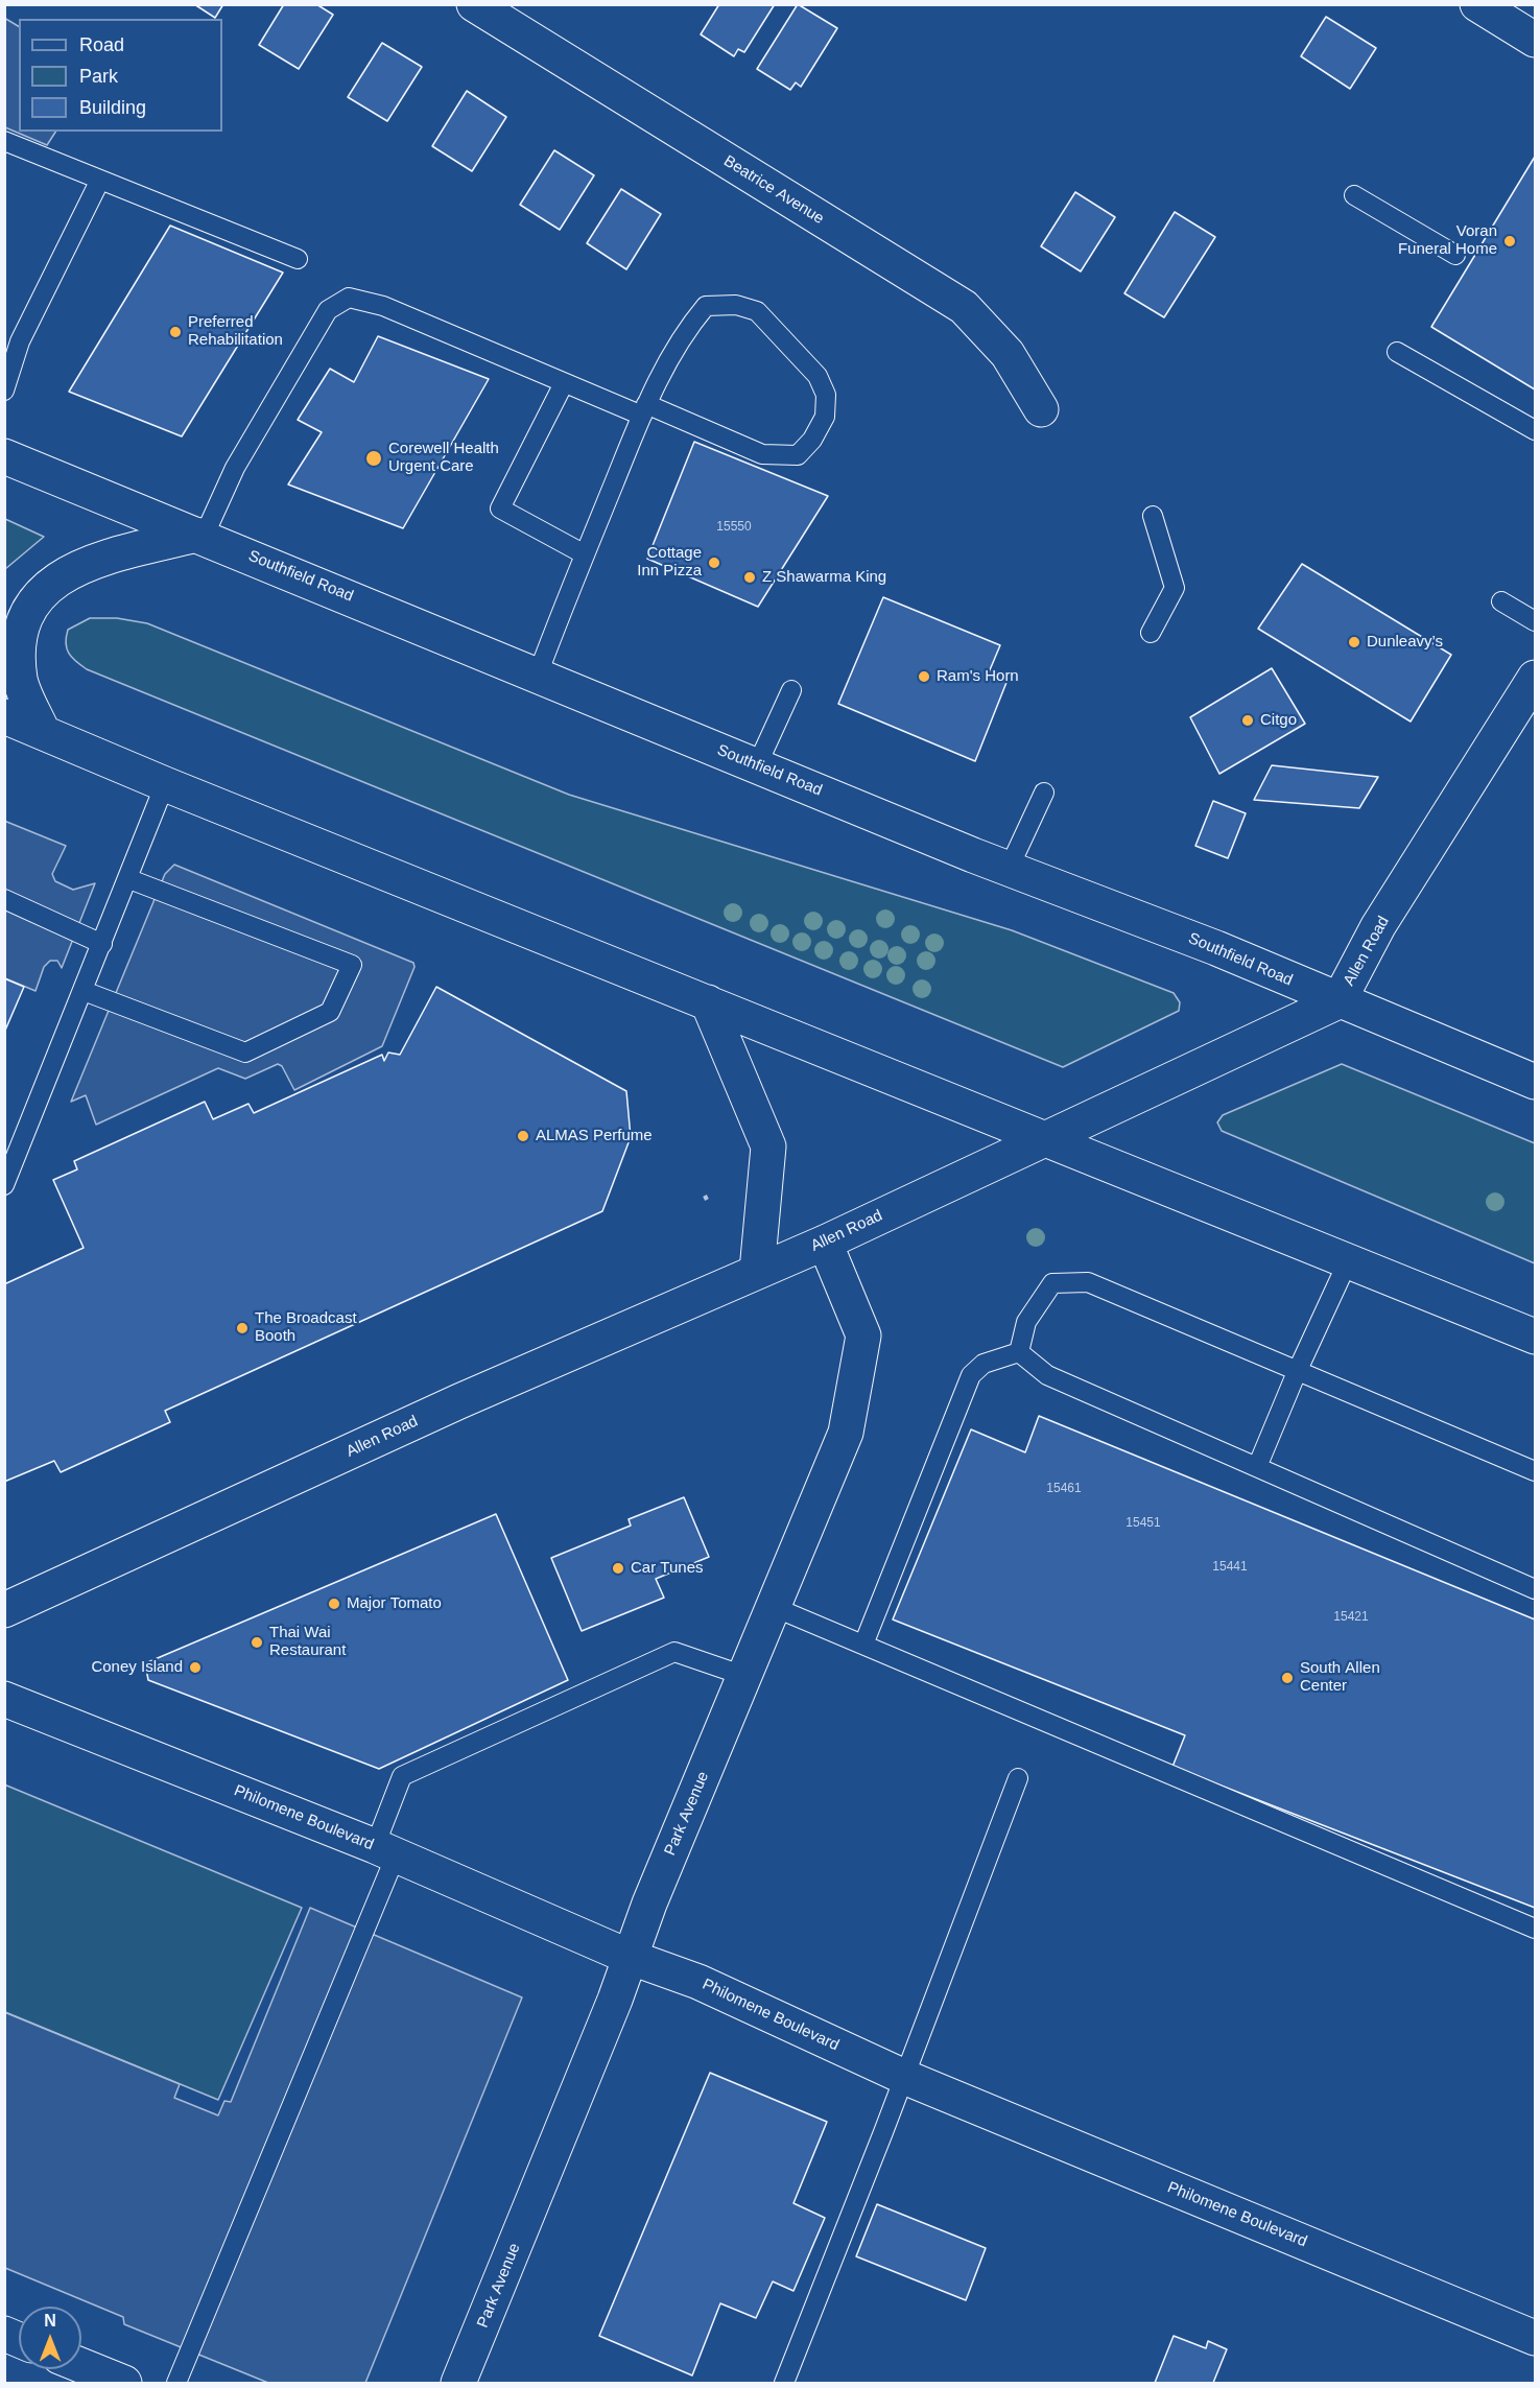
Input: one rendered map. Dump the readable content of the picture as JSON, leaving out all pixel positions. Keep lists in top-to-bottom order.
{
  "streets": {
    "main road": [
      "Beatrice Avenue",
      "Southfield Road",
      "Allen Road",
      "Park Avenue",
      "Philomene Boulevard"
    ]
  },
  "crossings": [
    ["Southfield Road", "Allen Road"],
    ["Allen Road", "Park Avenue"],
    ["Park Avenue", "Philomene Boulevard"]
  ],
  "places": [
    "Voran Funeral Home",
    "Preferred Rehabilitation",
    "Corewell Health Urgent Care",
    "Cottage Inn Pizza",
    "Z Shawarma King",
    "Dunleavy’s",
    "Ram's Horn",
    "Citgo",
    "ALMAS Perfume",
    "The Broadcast Booth",
    "Car Tunes",
    "Major Tomato",
    "Thai Wai Restaurant",
    "Coney Island",
    "South Allen Center"
  ],
  "house_numbers": [
    "15550",
    "15461",
    "15451",
    "15441",
    "15421"
  ],
  "legend": ["Road", "Park", "Building"],
  "north": "top"
}
